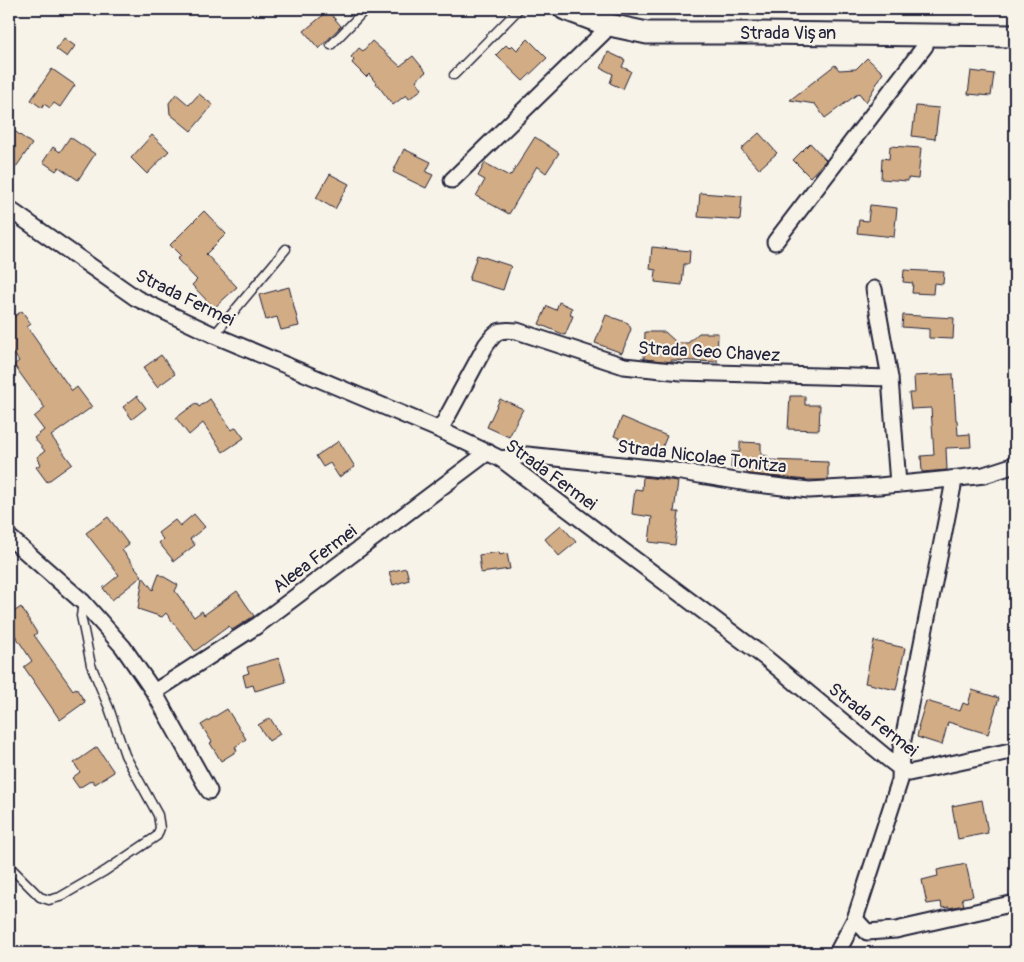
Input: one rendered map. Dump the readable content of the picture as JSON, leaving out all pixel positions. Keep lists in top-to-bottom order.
{
  "streets": {
    "street": [
      "Strada Vișan",
      "Strada Fermei",
      "Strada Geo Chavez",
      "Strada Nicolae Tonitza",
      "Aleea Fermei"
    ]
  },
  "crossings": [
    ["Strada Fermei", "Strada Geo Chavez"],
    ["Strada Fermei", "Strada Nicolae Tonitza"],
    ["Strada Fermei", "Aleea Fermei"],
    ["Strada Nicolae Tonitza", "Aleea Fermei"]
  ]
}
